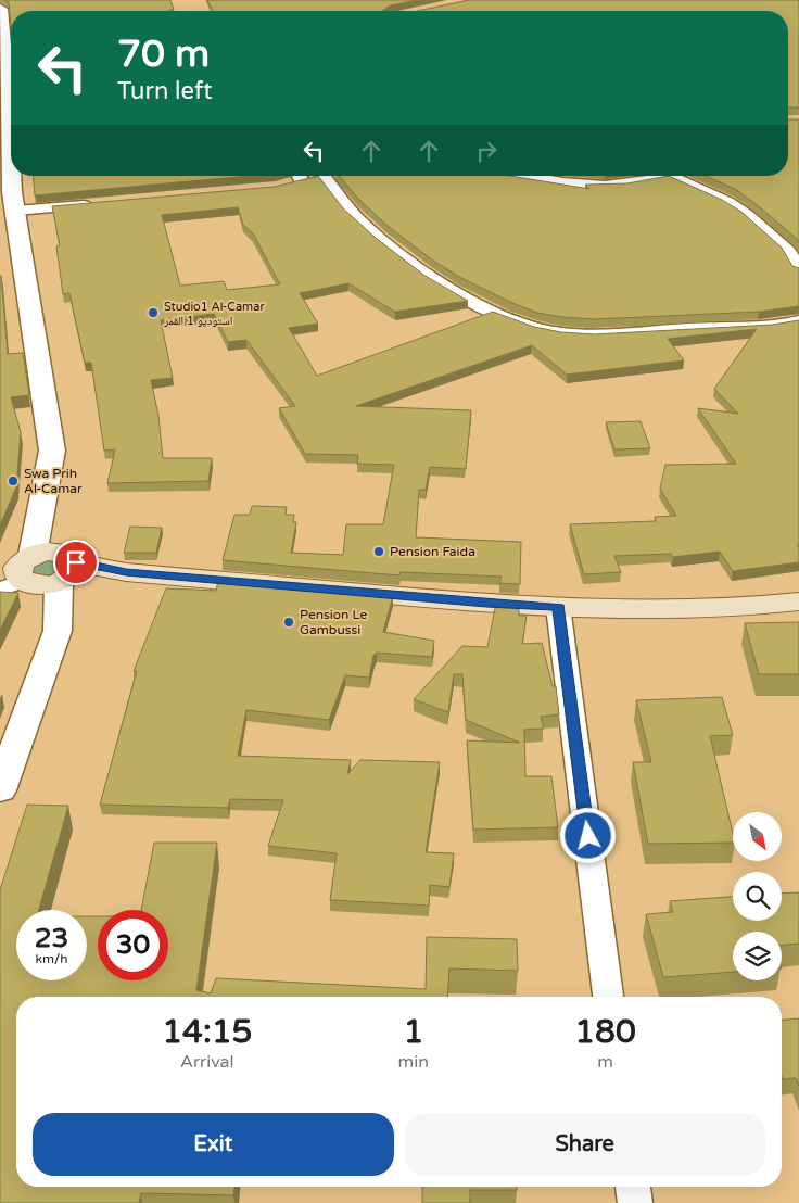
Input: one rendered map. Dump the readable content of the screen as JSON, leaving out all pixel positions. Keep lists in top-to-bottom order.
{
  "places": [
    "Studio1 Al-Camar استوديو 1 القمر",
    "Swa Prih Al-Camar",
    "Pension Faida",
    "Pension Le Gambussi"
  ],
  "north": "bottom right",
  "page": {
    "turn": ["70 m", "Turn left"],
    "speed": "23 km/h",
    "limit": "30",
    "eta": [
      "14:15",
      "Arrival",
      "1",
      "min",
      "180",
      "m"
    ],
    "buttons": ["Exit", "Share"]
  }
}
